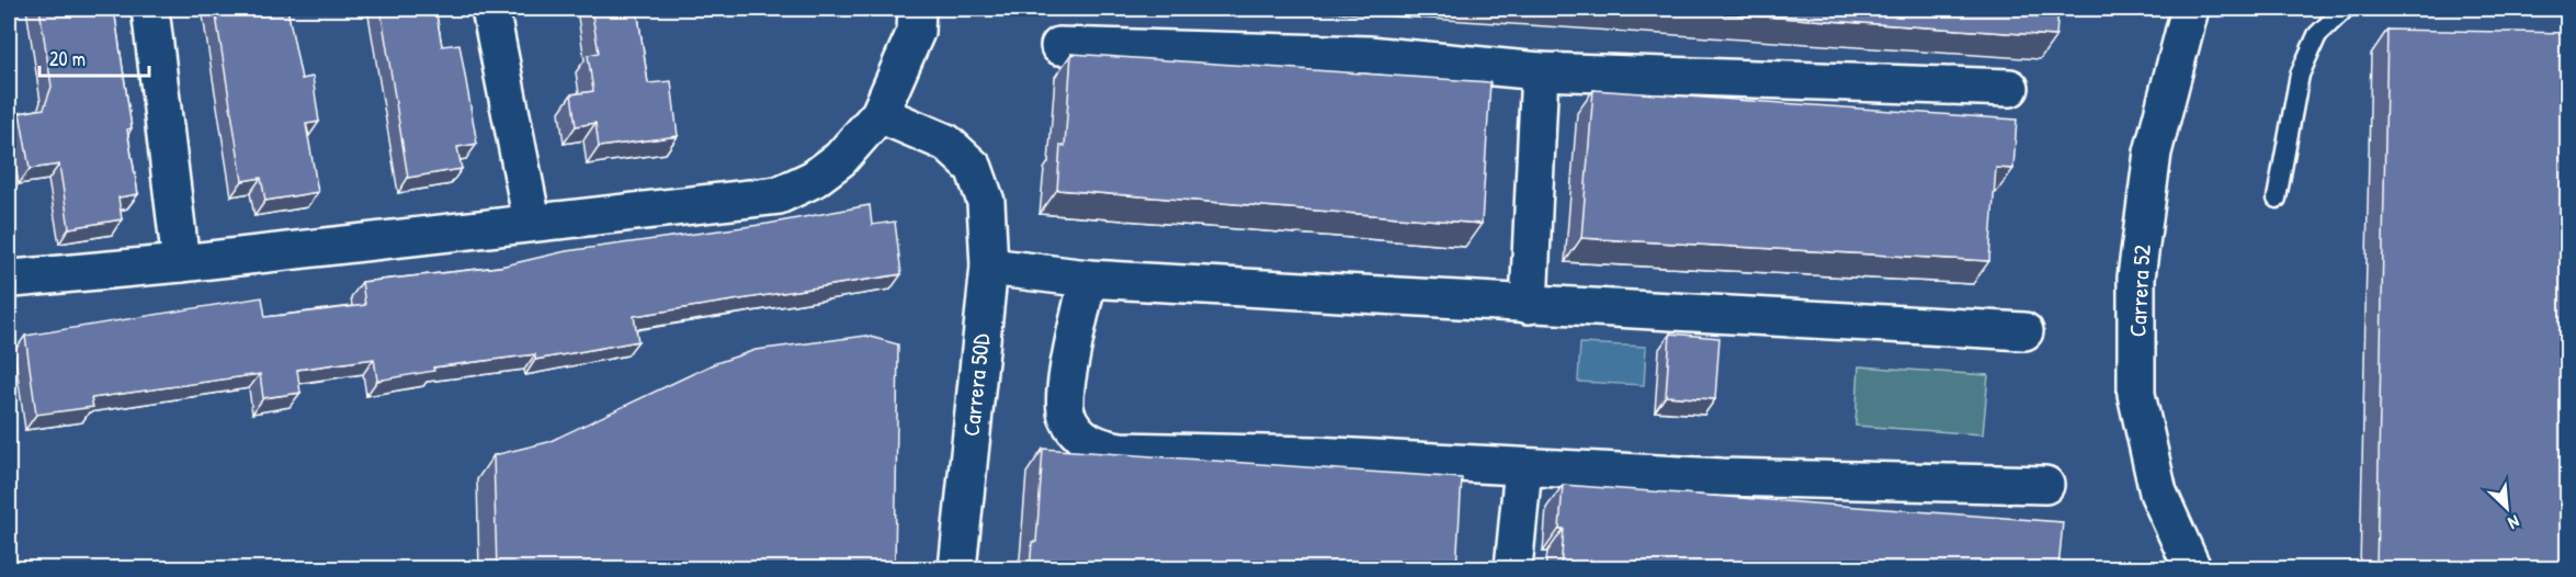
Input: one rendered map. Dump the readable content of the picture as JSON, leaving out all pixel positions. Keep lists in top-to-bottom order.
{
  "streets": {
    "street": ["Carrera 52", "Carrera 50D"]
  },
  "scale_bar": "20 m",
  "north": "bottom right"
}
